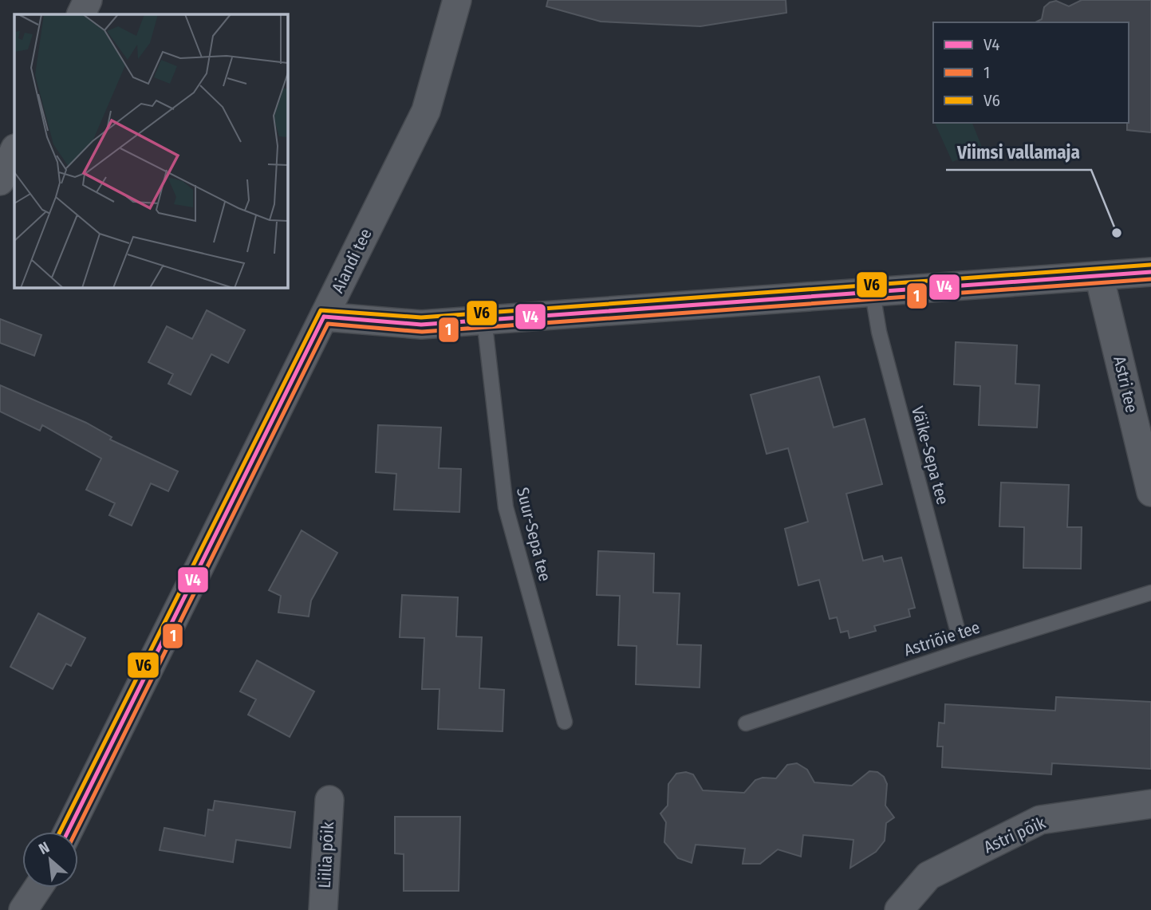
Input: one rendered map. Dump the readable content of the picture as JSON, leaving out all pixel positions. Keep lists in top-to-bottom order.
{
  "streets": {
    "street": [
      "Aiandi tee",
      "Astri tee",
      "Astri põik",
      "Liilia põik"
    ],
    "lane": ["Väike-Sepa tee", "Suur-Sepa tee", "Astriõie tee"]
  },
  "places": ["Viimsi vallamaja"],
  "lines": ["transit line V6", "transit line V4", "transit line 1"],
  "legend": ["V4", "1", "V6"],
  "north": "top left"
}
